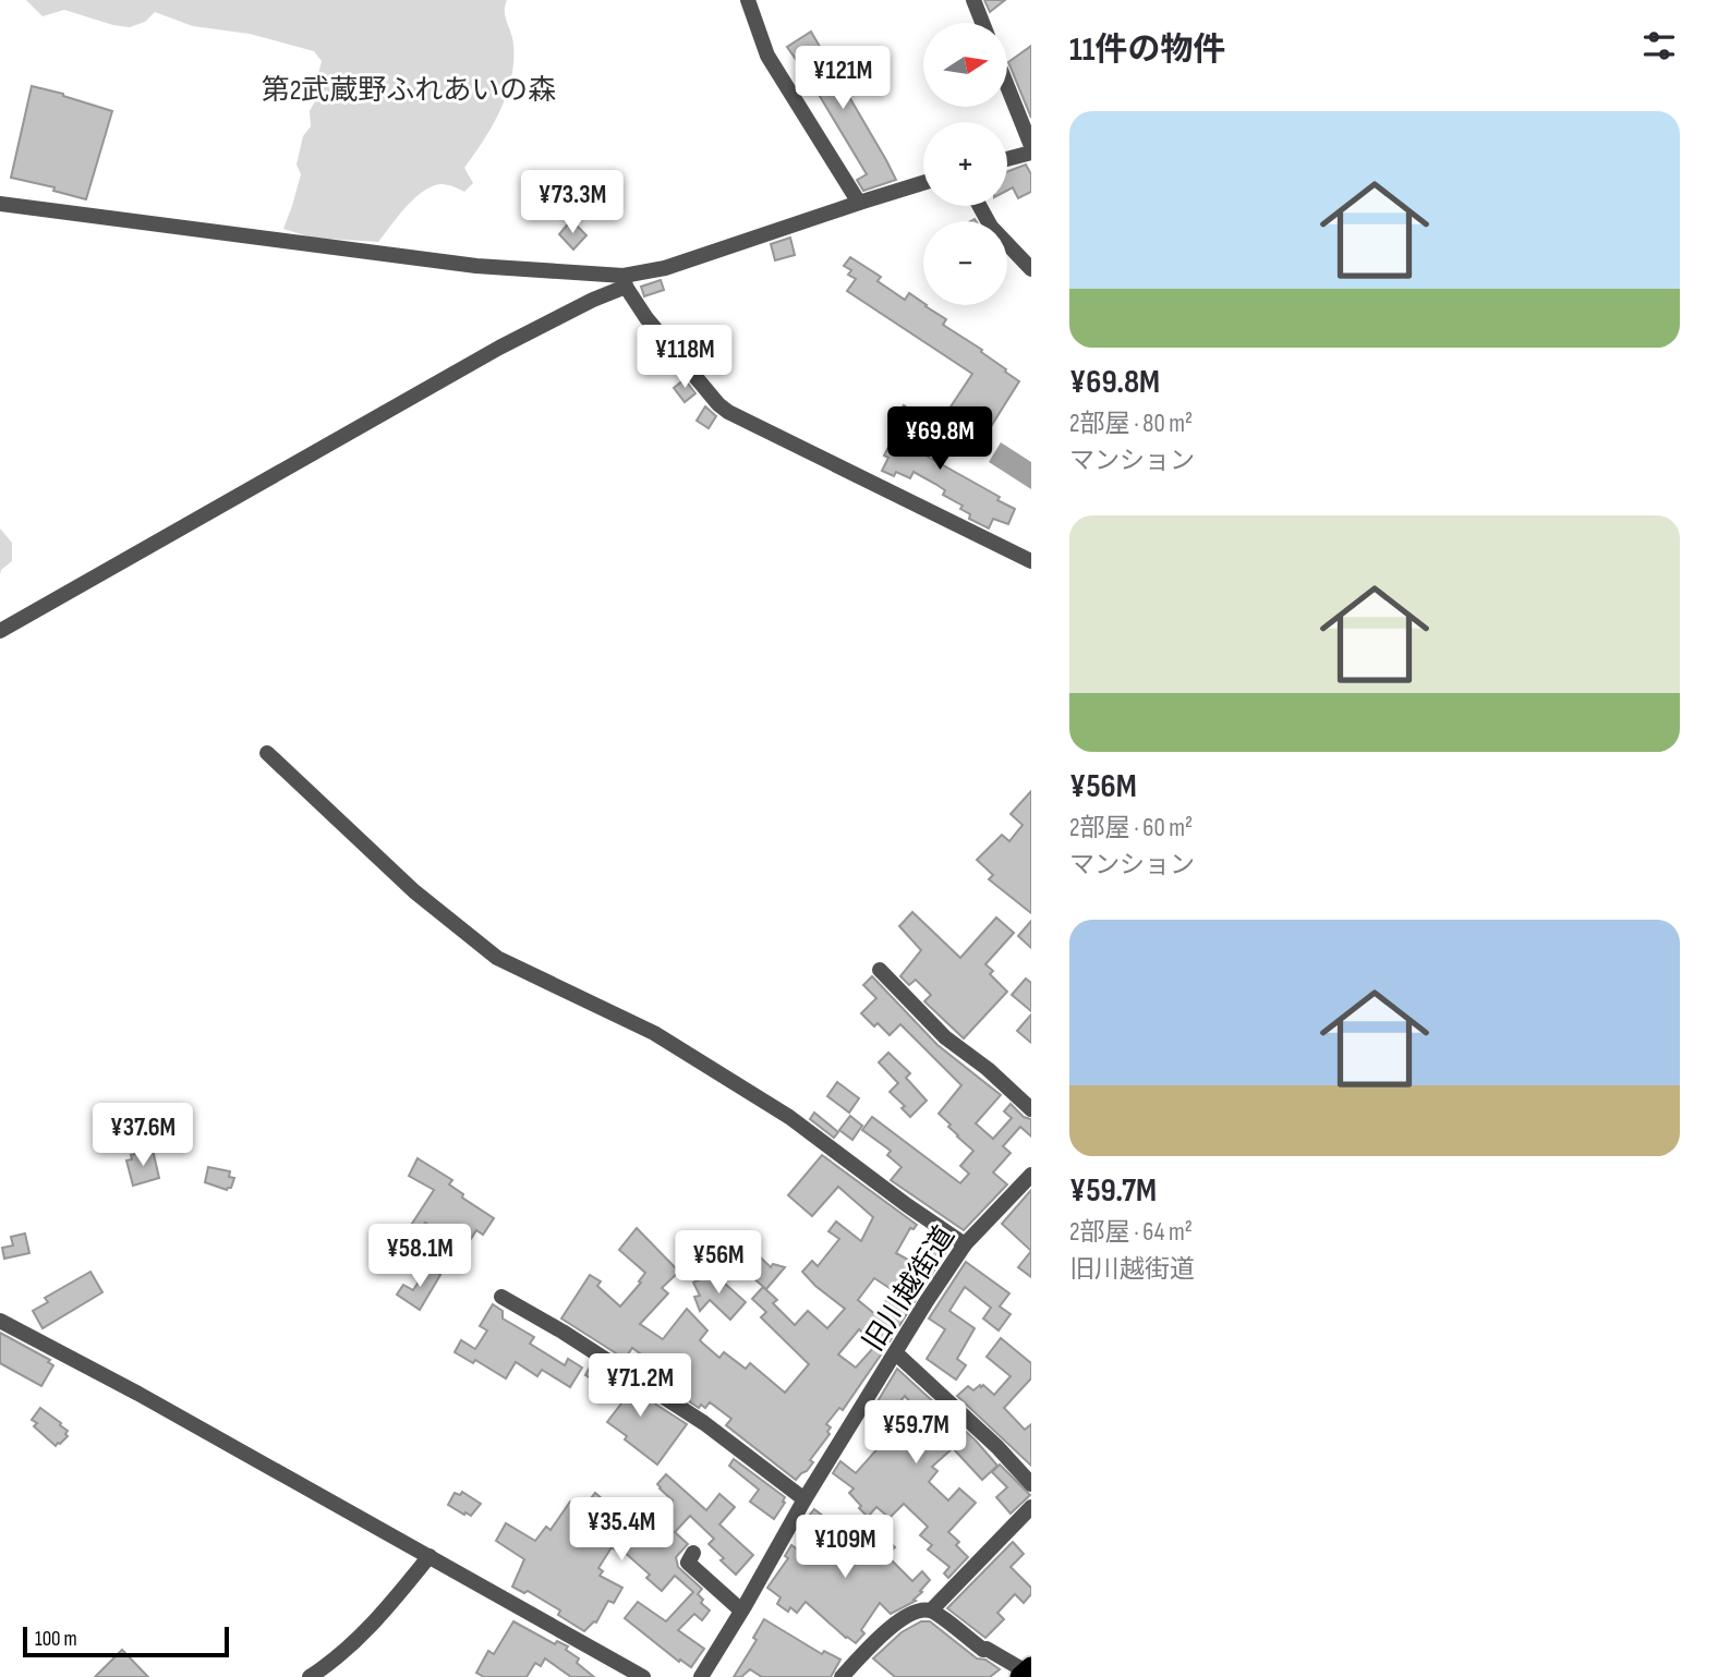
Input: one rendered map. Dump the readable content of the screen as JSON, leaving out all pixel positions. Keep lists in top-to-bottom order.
{
  "streets": {
    "street": ["旧川越街道"]
  },
  "parks": ["第2武蔵野ふれあいの森"],
  "scale_bar": "100 m",
  "north": "right",
  "page": {
    "heading": "11件の物件",
    "map_buttons": ["+", "−"],
    "price": [
      "¥121M",
      "¥73.3M",
      "¥118M",
      "¥69.8M",
      "¥37.6M",
      "¥58.1M",
      "¥56M",
      "¥71.2M",
      "¥59.7M",
      "¥35.4M",
      "¥109M"
    ],
    "list": [
      {
        "name": "¥69.8M",
        "note": "2部屋 · 80 m² · マンション"
      },
      {
        "name": "¥56M",
        "note": "2部屋 · 60 m² · マンション"
      },
      {
        "name": "¥59.7M",
        "note": "2部屋 · 64 m² · 旧川越街道"
      }
    ],
    "scale": "100 m"
  }
}
